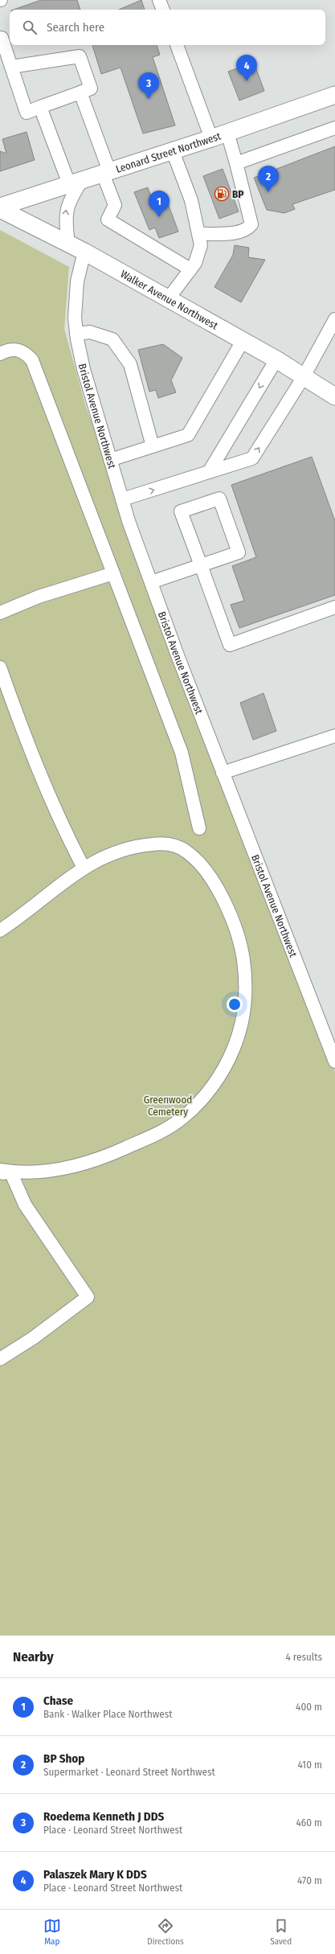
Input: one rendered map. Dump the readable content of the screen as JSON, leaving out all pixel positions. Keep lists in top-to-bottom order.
{
  "streets": {
    "main road": ["Leonard Street Northwest", "Walker Avenue Northwest"],
    "street": ["Bristol Avenue Northwest"]
  },
  "crossings": [
    ["Leonard Street Northwest", "Walker Avenue Northwest"],
    ["Walker Avenue Northwest", "Bristol Avenue Northwest"]
  ],
  "parks": ["Greenwood Cemetery"],
  "places": {
    "fuel station": ["BP"]
  },
  "page": {
    "search": "Search here",
    "pins": [
      "4",
      "3",
      "2",
      "1"
    ],
    "heading": ["Nearby", "4 results"],
    "list": [
      {
        "mark": "1",
        "name": "Chase",
        "note": "Bank · Walker Place Northwest",
        "value": "400 m"
      },
      {
        "mark": "2",
        "name": "BP Shop",
        "note": "Supermarket · Leonard Street Northwest",
        "value": "410 m"
      },
      {
        "mark": "3",
        "name": "Roedema Kenneth J DDS",
        "note": "Place · Leonard Street Northwest",
        "value": "460 m"
      },
      {
        "mark": "4",
        "name": "Palaszek Mary K DDS",
        "note": "Place · Leonard Street Northwest",
        "value": "470 m"
      }
    ],
    "nav": ["Map", "Directions", "Saved"]
  }
}
